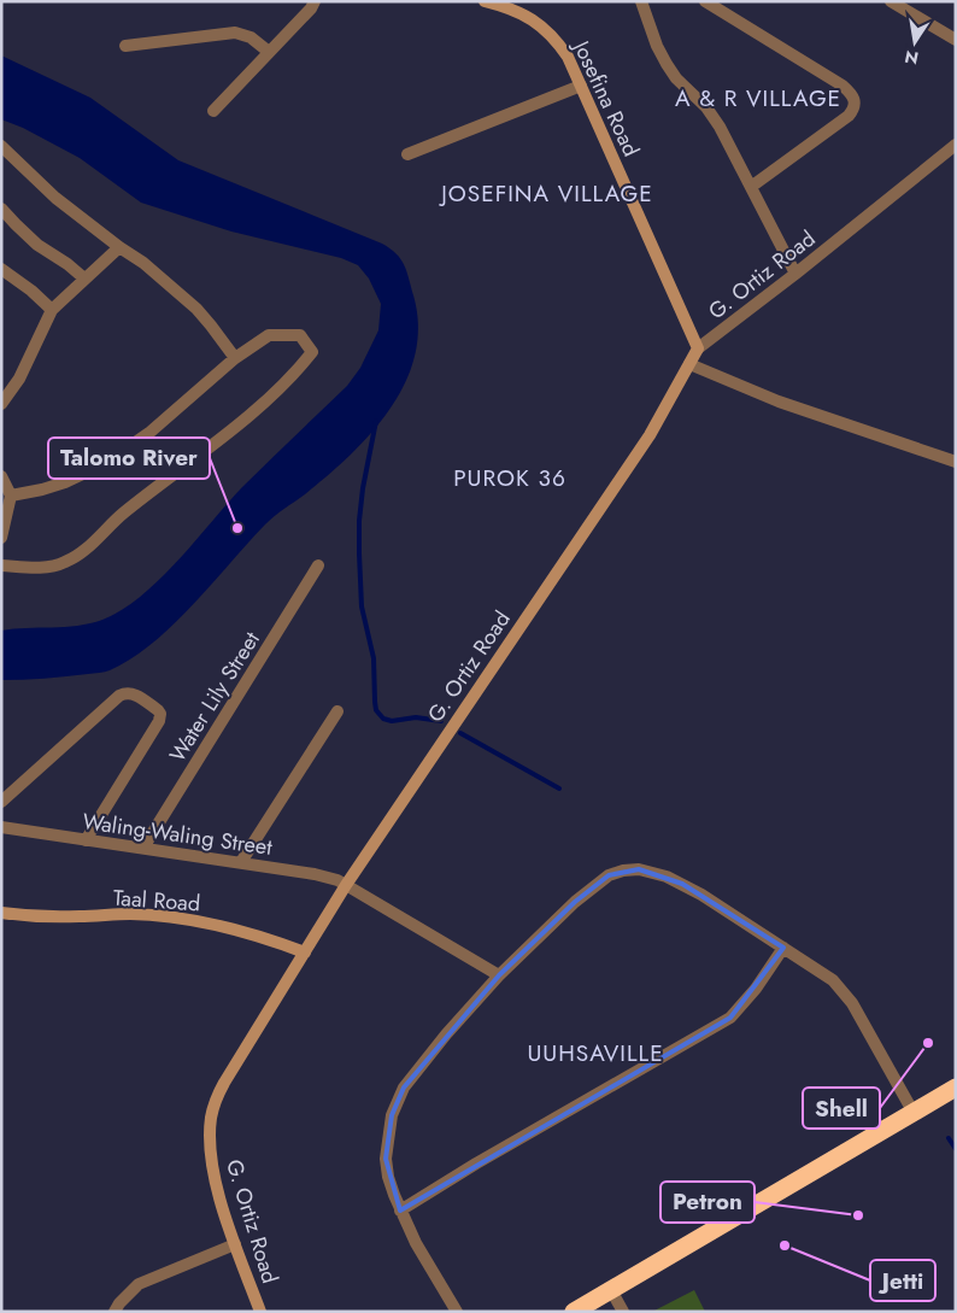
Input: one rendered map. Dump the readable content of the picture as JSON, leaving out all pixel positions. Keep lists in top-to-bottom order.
{
  "streets": {
    "street": [
      "Josefina Road",
      "G. Ortiz Road",
      "Water Lily Street",
      "Waling-Waling Street",
      "Taal Road"
    ]
  },
  "crossings": [
    ["Josefina Road", "G. Ortiz Road"],
    ["G. Ortiz Road", "Waling-Waling Street"],
    ["G. Ortiz Road", "Taal Road"],
    ["Water Lily Street", "Waling-Waling Street"]
  ],
  "districts": [
    "A & R VILLAGE",
    "JOSEFINA VILLAGE",
    "PUROK 36",
    "UUHSAVILLE"
  ],
  "places": [
    "Talomo River",
    "Shell",
    "Petron",
    "Jetti"
  ],
  "north": "bottom"
}
